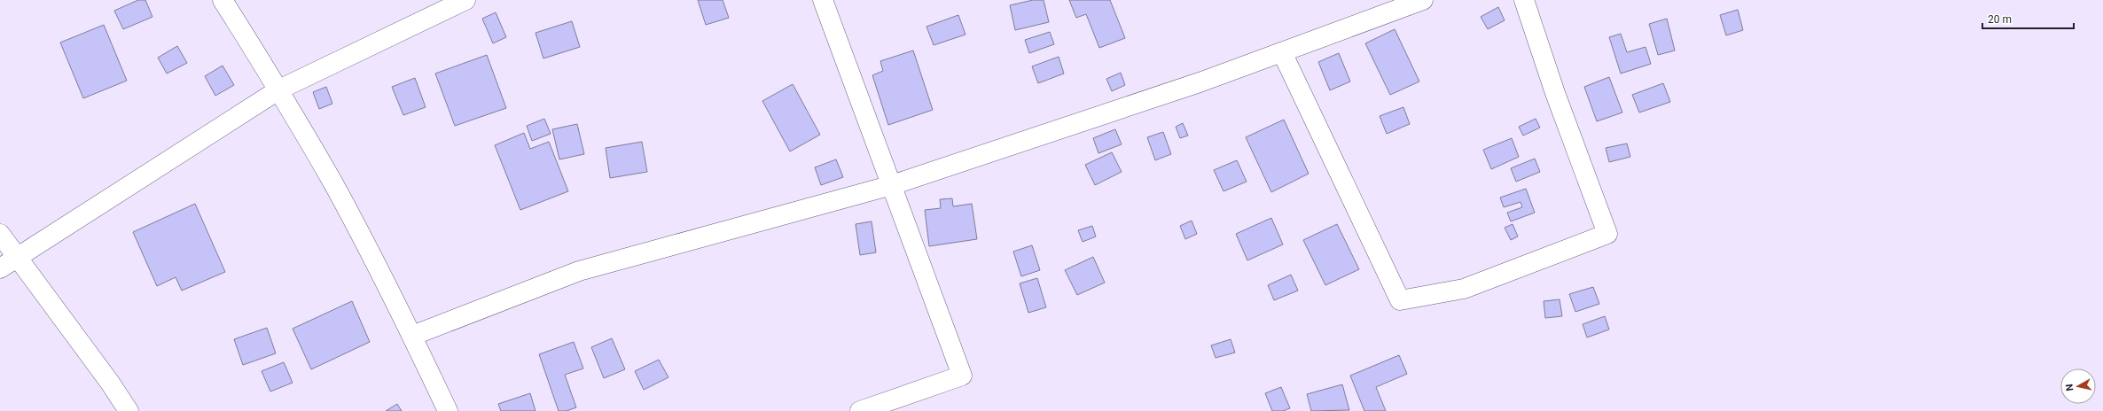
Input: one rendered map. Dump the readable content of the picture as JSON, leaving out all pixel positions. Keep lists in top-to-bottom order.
{
  "scale_bar": "20 m",
  "north": "left"
}
